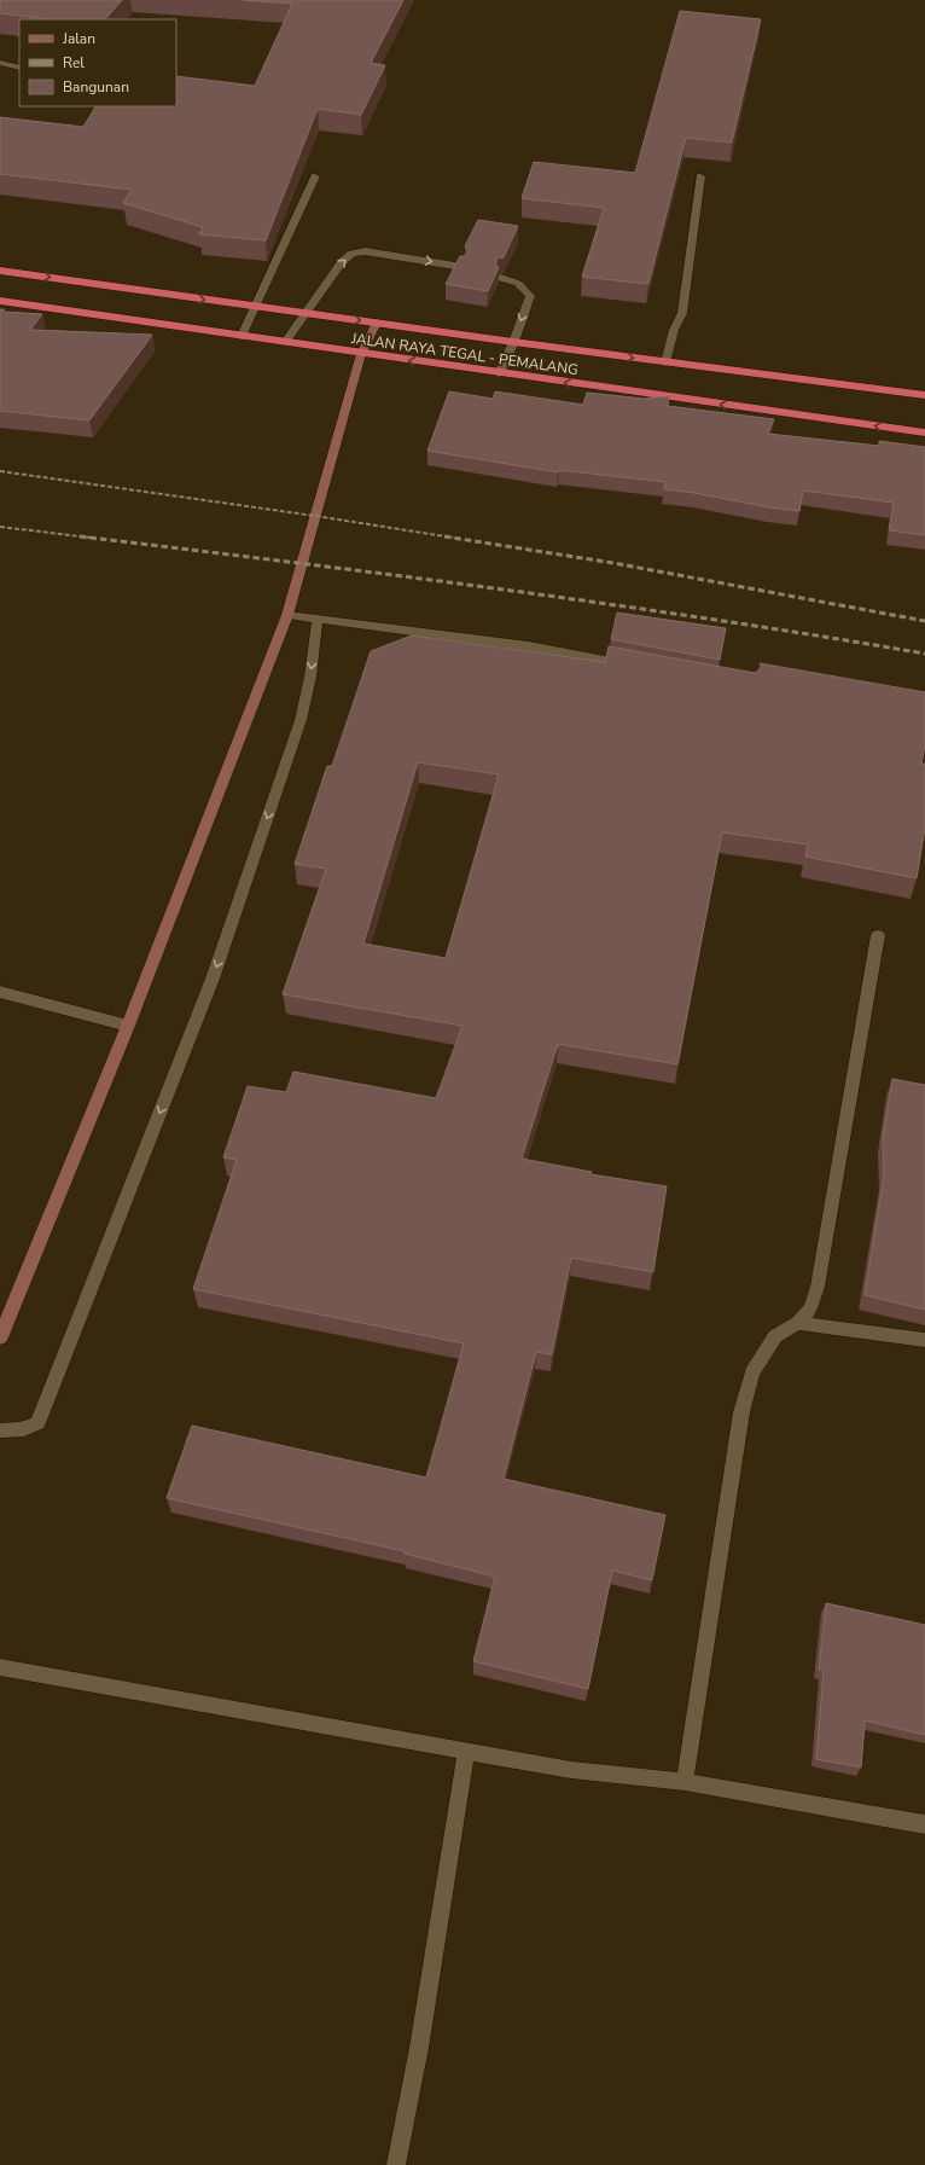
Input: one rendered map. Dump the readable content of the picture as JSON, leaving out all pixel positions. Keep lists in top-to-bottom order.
{
  "streets": {
    "highway": ["JALAN RAYA TEGAL - PEMALANG"]
  },
  "legend": ["Jalan", "Rel", "Bangunan"]
}
